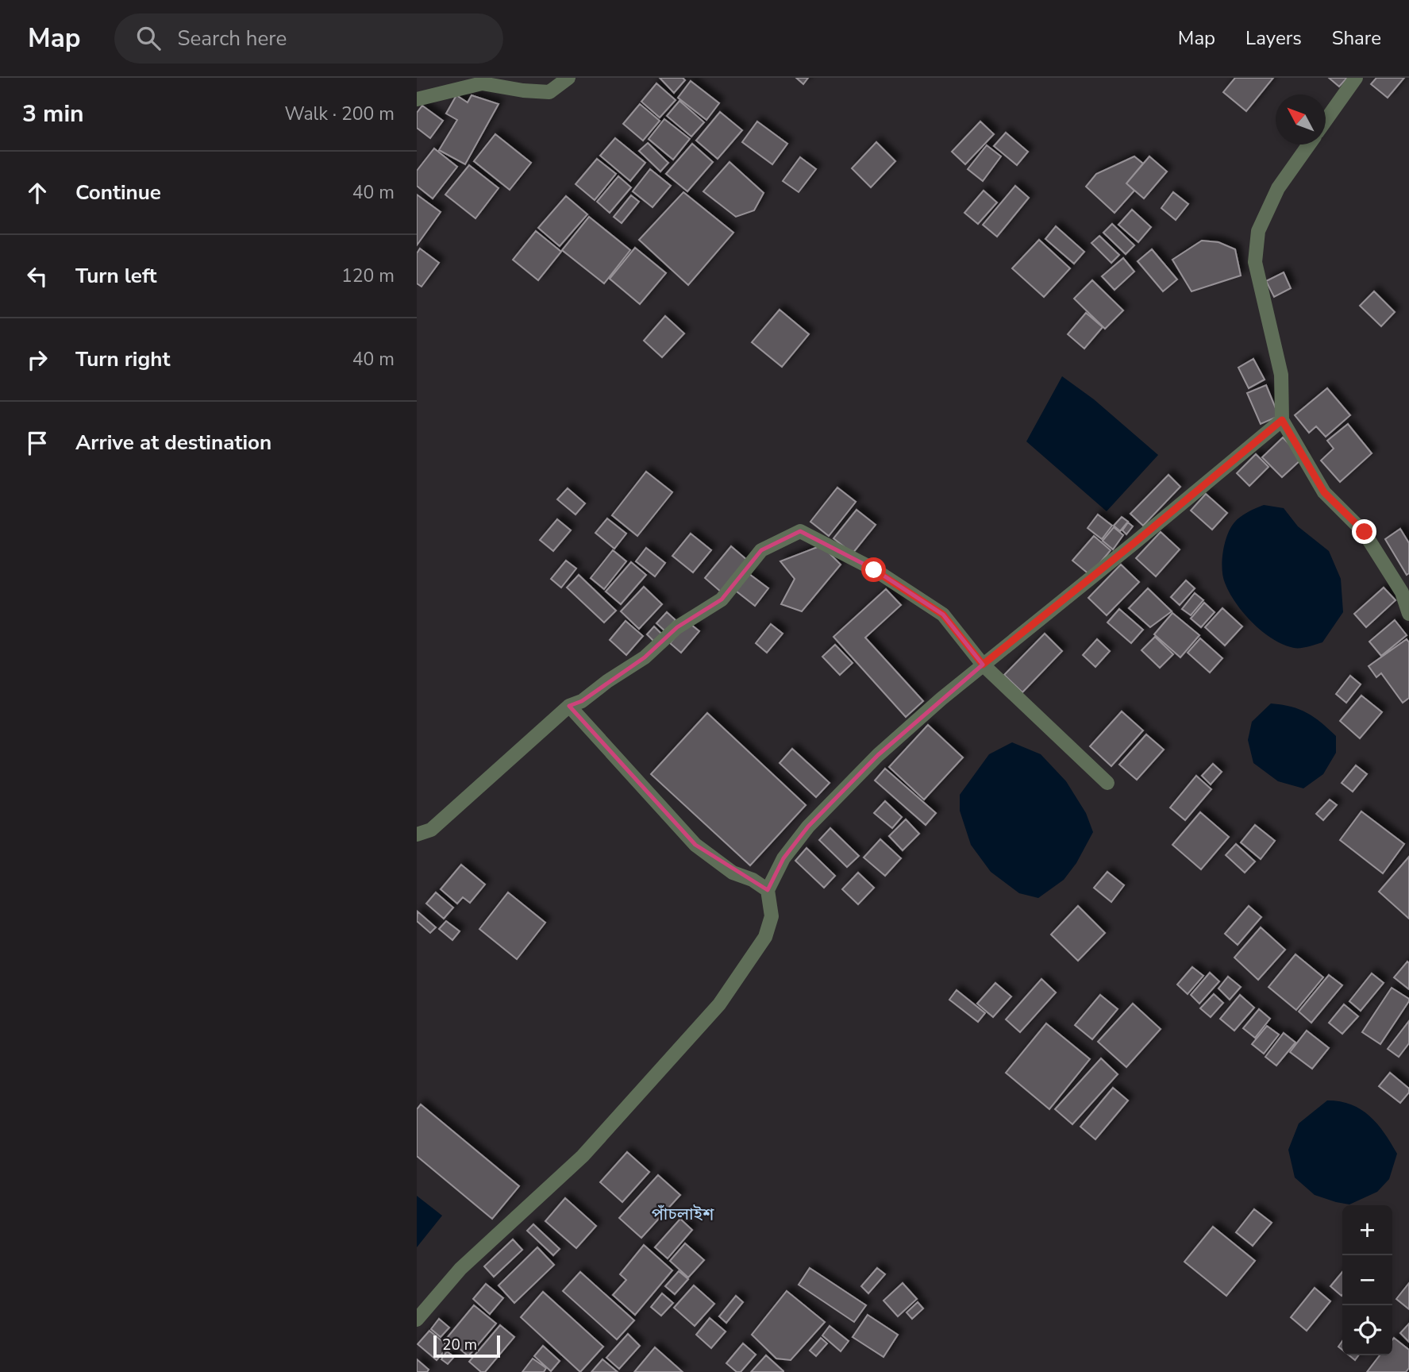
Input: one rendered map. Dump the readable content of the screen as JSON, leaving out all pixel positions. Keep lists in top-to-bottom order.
{
  "districts": ["পাঁচলাইশ"],
  "scale_bar": "20 m",
  "north": "top left",
  "page": {
    "header": "Map",
    "search": "Search here",
    "nav": ["Map", "Layers", "Share"],
    "heading": ["3 min", "Walk · 200 m"],
    "list": [
      ["Continue", "40 m"],
      ["Turn left", "120 m"],
      ["Turn right", "40 m"],
      "Arrive at destination"
    ],
    "map_buttons": ["+", "−"],
    "scale": "20 m"
  }
}
